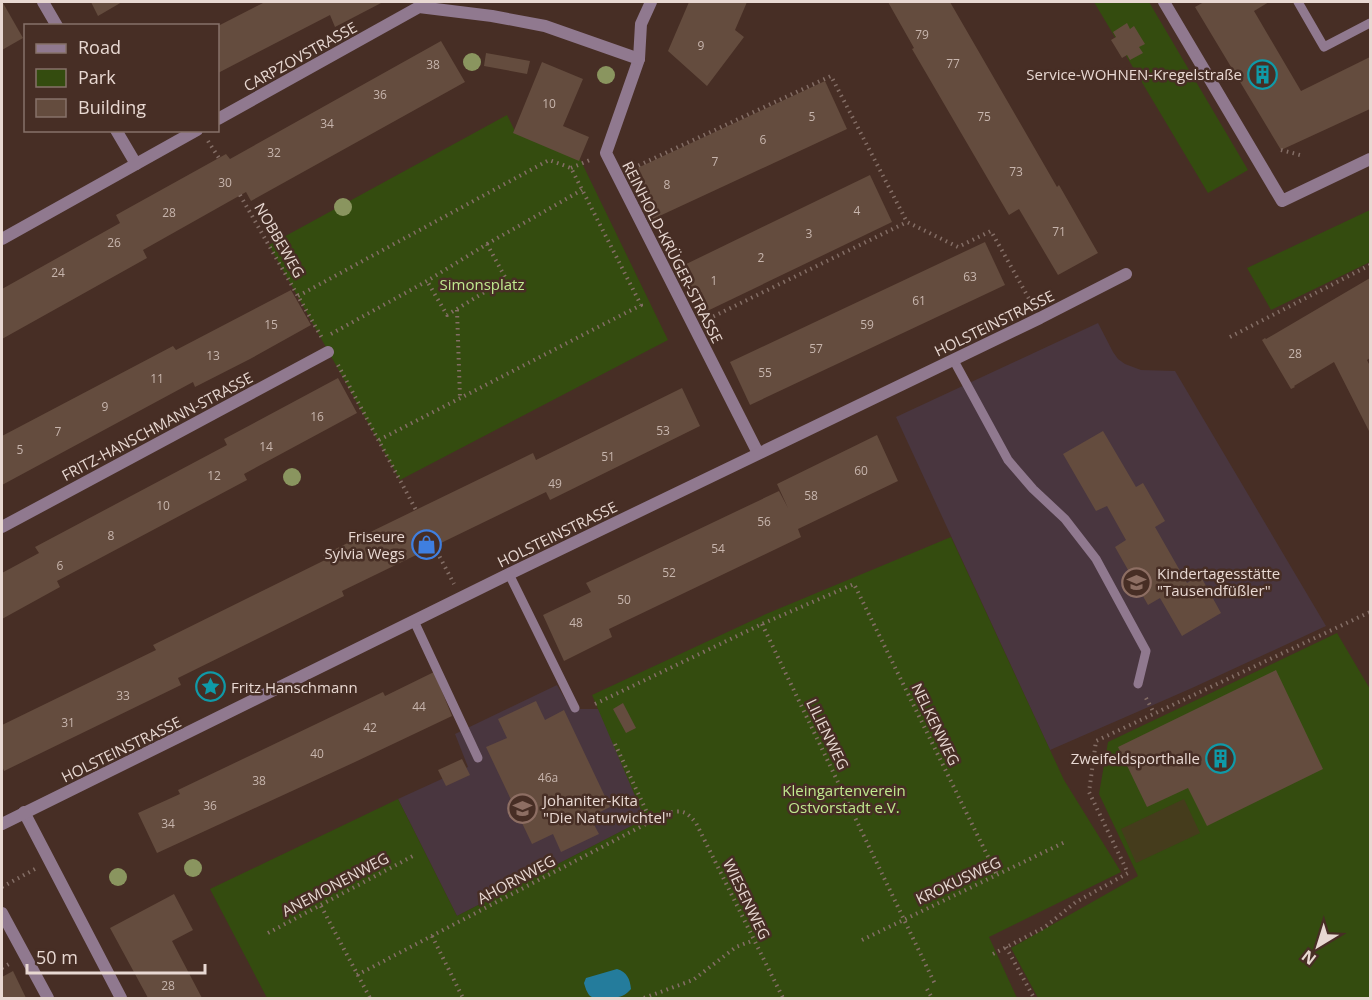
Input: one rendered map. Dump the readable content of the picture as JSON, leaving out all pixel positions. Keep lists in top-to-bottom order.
{
  "streets": {
    "street": [
      "CARPZOVSTRASSE",
      "REINHOLD-KRÜGER-STRASSE",
      "HOLSTEINSTRASSE",
      "FRITZ-HANSCHMANN-STRASSE"
    ],
    "path": [
      "NOBBEWEG",
      "NELKENWEG",
      "LILIENWEG",
      "AHORNWEG",
      "KROKUSWEG",
      "ANEMONENWEG",
      "WIESENWEG"
    ]
  },
  "crossings": [
    ["CARPZOVSTRASSE", "REINHOLD-KRÜGER-STRASSE"],
    ["REINHOLD-KRÜGER-STRASSE", "HOLSTEINSTRASSE"],
    ["NELKENWEG", "LILIENWEG"],
    ["NELKENWEG", "KROKUSWEG"],
    ["LILIENWEG", "KROKUSWEG"],
    ["AHORNWEG", "WIESENWEG"]
  ],
  "parks": ["Simonsplatz", "Kleingartenverein Ostvorstadt e.V."],
  "places": {
    "building": ["Service-WOHNEN-Kregelstraße", "Zweifeldsporthalle"],
    "shop": ["Friseure Sylvia Wegs"],
    "school or university": ["Kindertagesstätte \"Tausendfüßler\"", "Johaniter-Kita \"Die Naturwichtel\""],
    "place": ["Fritz Hanschmann"]
  },
  "house_numbers": [
    "79",
    "9",
    "77",
    "38",
    "36",
    "10",
    "5",
    "75",
    "34",
    "6",
    "32",
    "7",
    "73",
    "30",
    "8",
    "4",
    "28",
    "71",
    "3",
    "26",
    "2",
    "24",
    "63",
    "1",
    "61",
    "15",
    "59",
    "57",
    "28",
    "13",
    "55",
    "11",
    "9",
    "16",
    "53",
    "7",
    "14",
    "5",
    "51",
    "60",
    "12",
    "49",
    "58",
    "10",
    "56",
    "8",
    "54",
    "6",
    "52",
    "50",
    "48",
    "33",
    "44",
    "31",
    "42",
    "40",
    "46a",
    "38",
    "36",
    "34",
    "28"
  ],
  "legend": ["Road", "Park", "Building"],
  "scale_bar": "50 m",
  "north": "bottom left"
}
